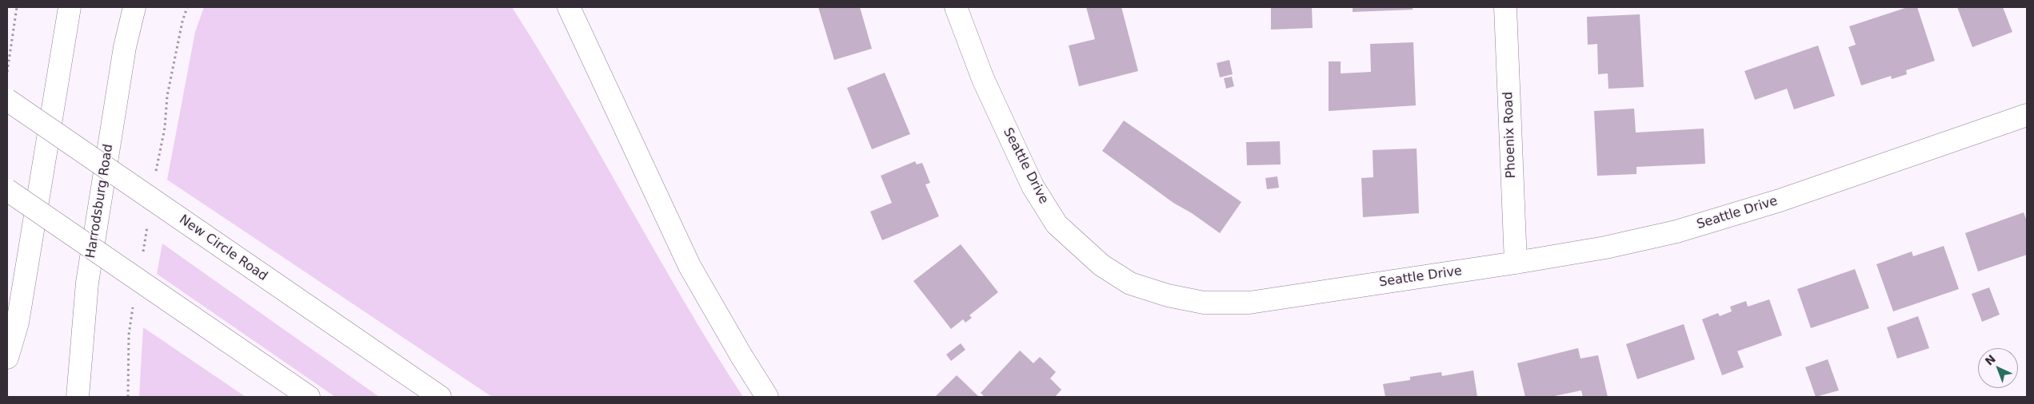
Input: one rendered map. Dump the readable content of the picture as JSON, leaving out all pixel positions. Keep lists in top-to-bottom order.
{
  "streets": {
    "main road": [
      "Phoenix Road",
      "Seattle Drive",
      "Harrodsburg Road",
      "New Circle Road"
    ]
  },
  "crossings": [
    ["Phoenix Road", "Seattle Drive"]
  ],
  "north": "top left"
}
